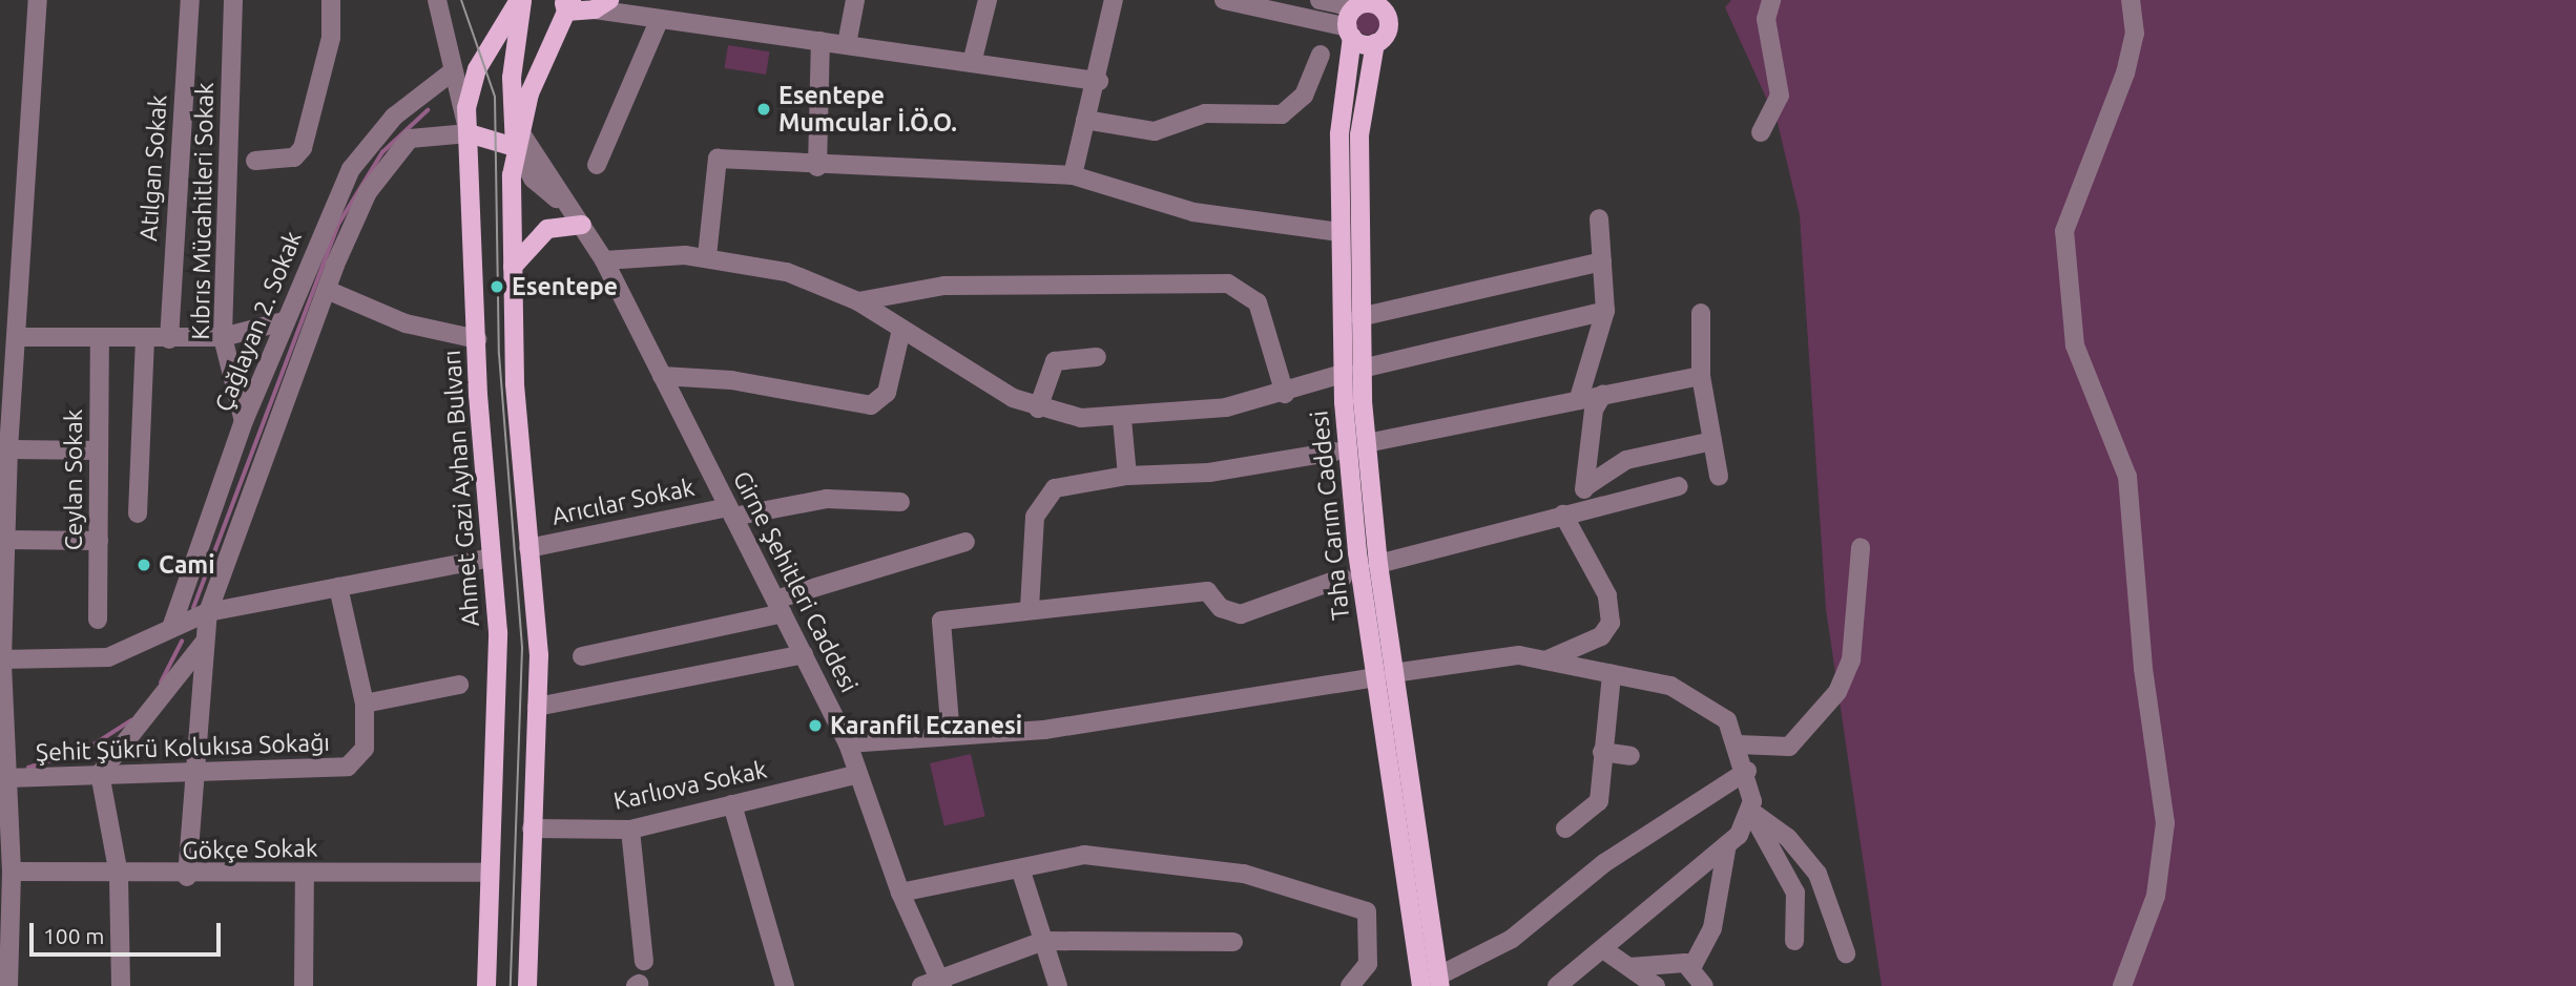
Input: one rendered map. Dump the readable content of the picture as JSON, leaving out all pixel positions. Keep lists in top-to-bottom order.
{
  "streets": {
    "main road": ["Ahmet Gazi Ayhan Bulvarı", "Taha Carım Caddesi"],
    "street": [
      "Atılgan Sokak",
      "Kıbrıs Mücahitleri Sokak",
      "Çağlayan 2. Sokak",
      "Ceylan Sokak",
      "Arıcılar Sokak",
      "Girne Şehitleri Caddesi",
      "Şehit Şükrü Kolukısa Sokağı",
      "Karlıova Sokak",
      "Gökçe Sokak"
    ]
  },
  "crossings": [
    ["Kıbrıs Mücahitleri Sokak", "Çağlayan 2. Sokak"],
    ["Çağlayan 2. Sokak", "Ahmet Gazi Ayhan Bulvarı"],
    ["Çağlayan 2. Sokak", "Şehit Şükrü Kolukısa Sokağı"],
    ["Çağlayan 2. Sokak", "Gökçe Sokak"],
    ["Ahmet Gazi Ayhan Bulvarı", "Gökçe Sokak"],
    ["Arıcılar Sokak", "Girne Şehitleri Caddesi"],
    ["Girne Şehitleri Caddesi", "Karlıova Sokak"]
  ],
  "places": [
    "Esentepe Mumcular İ.Ö.O.",
    "Esentepe",
    "Cami",
    "Karanfil Eczanesi"
  ],
  "scale_bar": "100 m"
}
